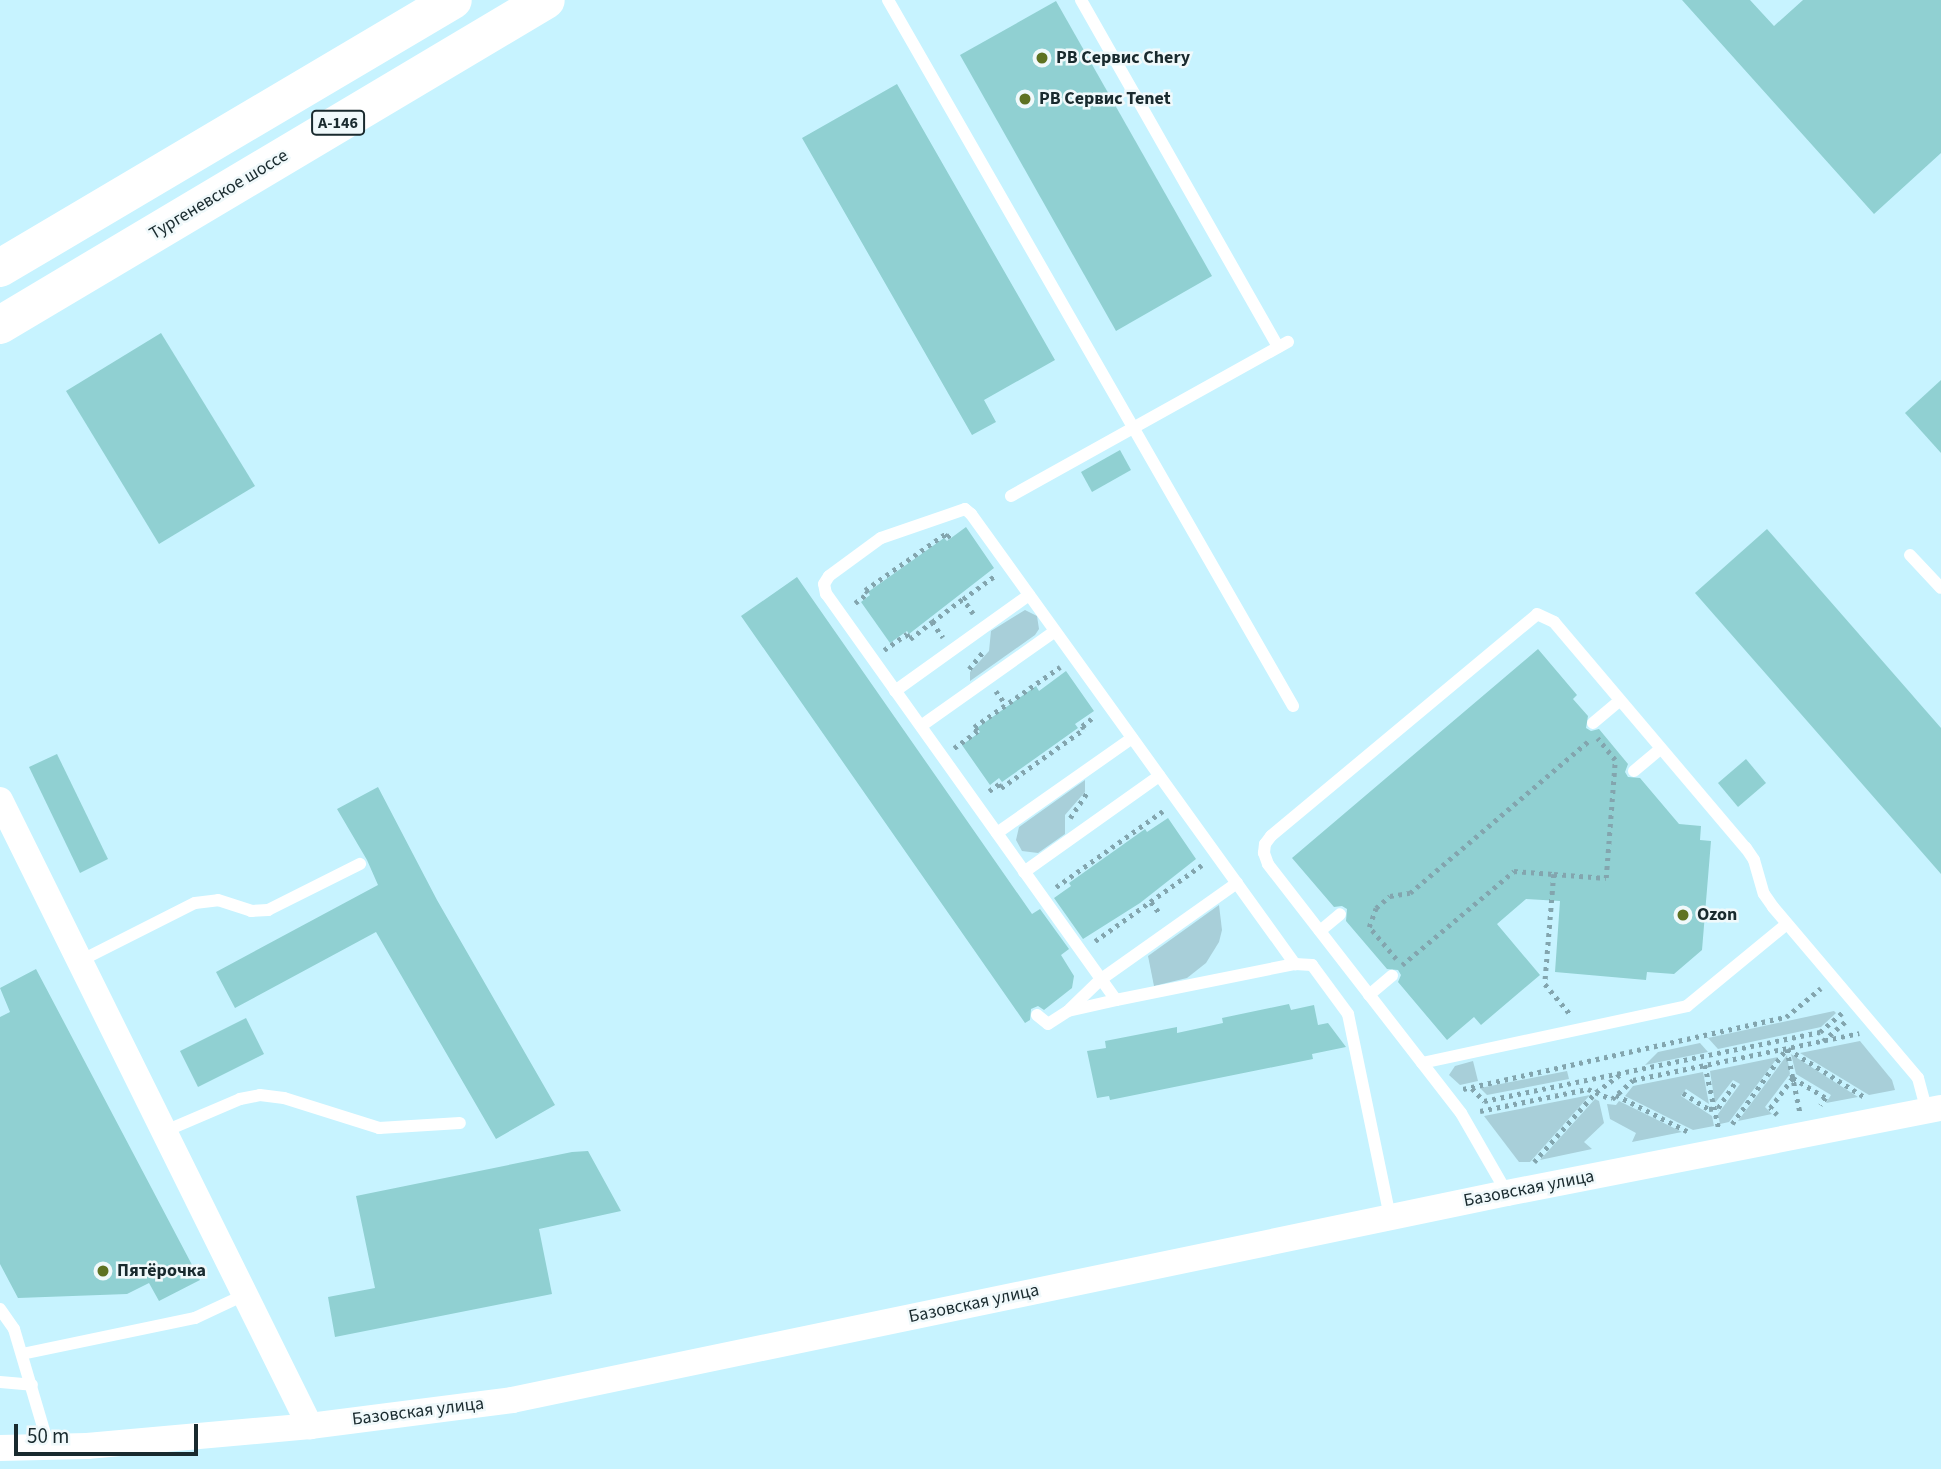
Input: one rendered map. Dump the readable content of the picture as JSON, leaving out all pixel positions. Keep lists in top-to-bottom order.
{
  "streets": {
    "highway": ["А-146", "Тургеневское шоссе"],
    "street": ["Базовская улица"]
  },
  "places": [
    "PB Сервис Chery",
    "PB Сервис Tenet",
    "Ozon",
    "Пятёрочка"
  ],
  "scale_bar": "50 m"
}
